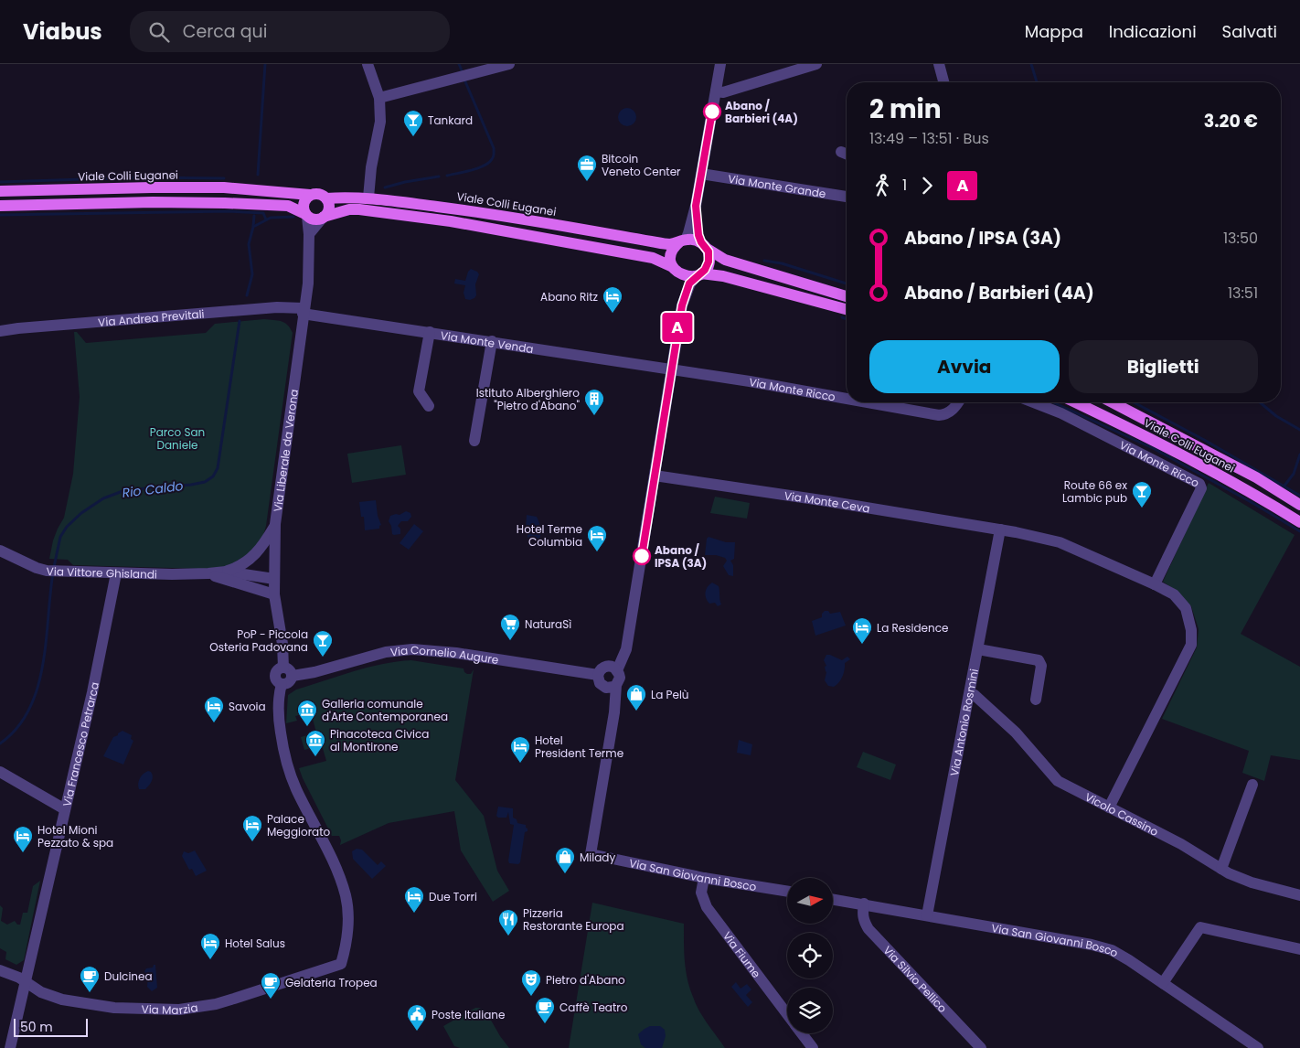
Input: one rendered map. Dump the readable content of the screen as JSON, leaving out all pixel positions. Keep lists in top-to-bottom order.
{
  "streets": {
    "main road": ["Viale Colli Euganei"],
    "street": [
      "Via Monte Grande",
      "Via Andrea Previtali",
      "Via Monte Venda",
      "Via Monte Ricco",
      "Via Liberale da Verona",
      "Via Monte Ceva",
      "Via Vittore Ghislandi",
      "Via Cornelio Augure",
      "Via Antonio Rosmini",
      "Via Francesco Petrarca",
      "Vicolo Cassino",
      "Via San Giovanni Bosco",
      "Via Fiume",
      "Via Silvio Pellico",
      "Via Marzia"
    ]
  },
  "crossings": [
    ["Viale Colli Euganei", "Via Liberale da Verona"],
    ["Via Andrea Previtali", "Via Monte Venda"],
    ["Via Andrea Previtali", "Via Liberale da Verona"],
    ["Via Monte Venda", "Via Monte Ricco"],
    ["Via Monte Venda", "Via Liberale da Verona"],
    ["Via Monte Ricco", "Via Monte Ceva"],
    ["Via Liberale da Verona", "Via Vittore Ghislandi"],
    ["Via Liberale da Verona", "Via Cornelio Augure"],
    ["Via Liberale da Verona", "Via Marzia"],
    ["Via Monte Ceva", "Via Antonio Rosmini"],
    ["Via Monte Ceva", "Vicolo Cassino"],
    ["Via Vittore Ghislandi", "Via Francesco Petrarca"],
    ["Via Cornelio Augure", "Via San Giovanni Bosco"],
    ["Via Cornelio Augure", "Via Marzia"],
    ["Via Antonio Rosmini", "Vicolo Cassino"],
    ["Via Antonio Rosmini", "Via San Giovanni Bosco"],
    ["Via Francesco Petrarca", "Via Marzia"],
    ["Via San Giovanni Bosco", "Via Fiume"],
    ["Via San Giovanni Bosco", "Via Silvio Pellico"]
  ],
  "water": ["Rio Caldo"],
  "parks": ["Parco San Daniele"],
  "places": {
    "other": ["Abano / Barbieri (4A)", "Abano / IPSA (3A)"],
    "bar": ["Tankard", "Route 66 ex Lambic pub", "PoP - Piccola Osteria Padovana"],
    "office": ["Bitcoin Veneto Center"],
    "hotel": [
      "Abano Ritz",
      "Hotel Terme Columbia",
      "La Residence",
      "Savoia",
      "Hotel President Terme",
      "Palace Meggiorato",
      "Hotel Mioni Pezzato & spa",
      "Due Torri",
      "Hotel Salus"
    ],
    "building": ["Istituto Alberghiero \"Pietro d'Abano\""],
    "supermarket": ["NaturaSì"],
    "shop": ["La Pelù", "Milady"],
    "museum": ["Galleria comunale d'Arte Contemporanea", "Pinacoteca Civica al Montirone"],
    "restaurant": ["Pizzeria Restorante Europa"],
    "cafe": ["Dulcinea", "Gelateria Tropea", "Caffè Teatro"],
    "theatre": ["Pietro d'Abano"],
    "public building": ["Poste Italiane"]
  },
  "lines": ["bus line A"],
  "scale_bar": "50 m",
  "north": "right",
  "page": {
    "header": "Viabus",
    "search": "Cerca qui",
    "nav": ["Mappa", "Indicazioni", "Salvati"],
    "on_map": "A",
    "heading": ["2 min", "13:49 – 13:51 · Bus", "3.20 €"],
    "legs": ["1", "A"],
    "list": [
      {
        "name": "Abano / IPSA (3A)",
        "value": "13:50"
      },
      {
        "name": "Abano / Barbieri (4A)",
        "value": "13:51"
      }
    ],
    "buttons": ["Avvia", "Biglietti"],
    "scale": "50 m"
  }
}
